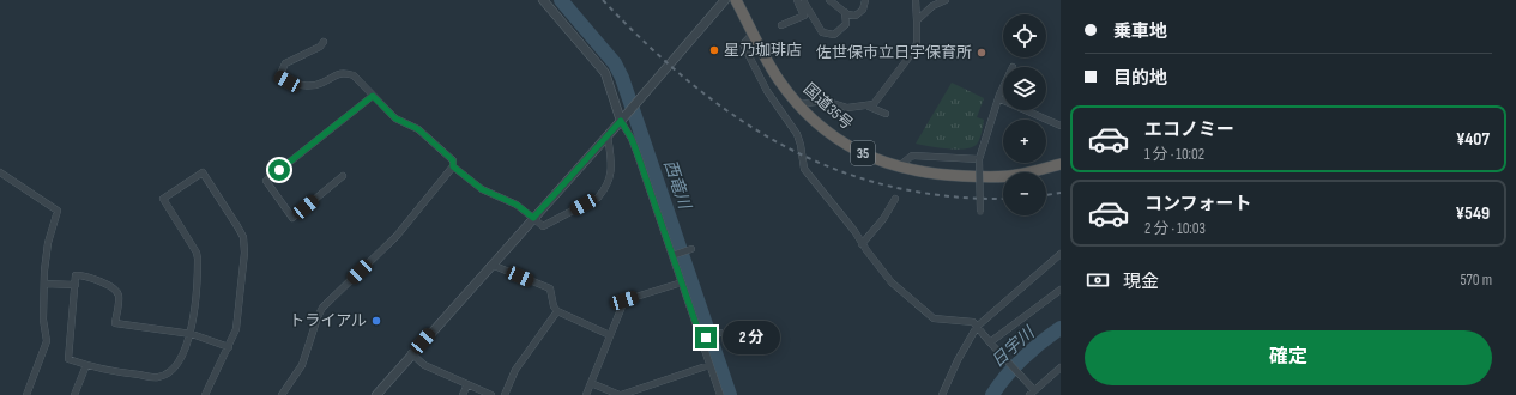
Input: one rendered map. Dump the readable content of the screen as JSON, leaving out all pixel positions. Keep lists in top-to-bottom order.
{
  "streets": {
    "highway": ["国道35号", "35"]
  },
  "water": ["西竜川", "日宇川"],
  "places": ["星乃珈琲店", "佐世保市立日宇保育所", "トライアル"],
  "page": {
    "banner": ["乗車地", "目的地"],
    "map_buttons": ["+", "−"],
    "list": [
      {
        "name": "エコノミー",
        "note": "1 分 · 10:02",
        "value": "¥407"
      },
      {
        "name": "コンフォート",
        "note": "2 分 · 10:03",
        "value": "¥549"
      }
    ],
    "pay": ["現金", "570 m"],
    "bubble": "2 分",
    "buttons": "確定"
  }
}
